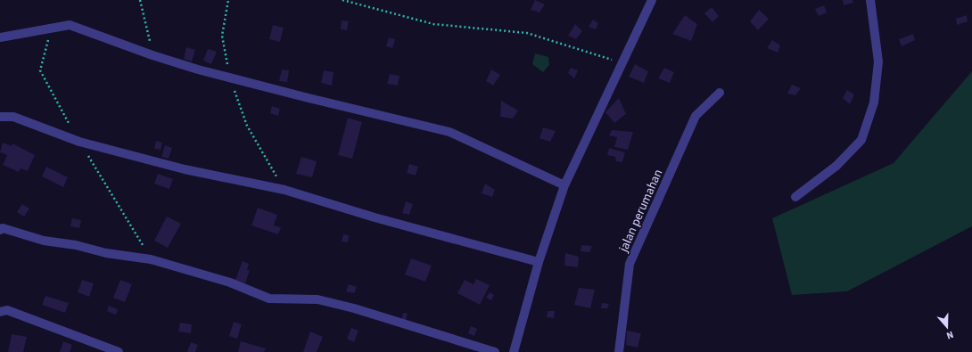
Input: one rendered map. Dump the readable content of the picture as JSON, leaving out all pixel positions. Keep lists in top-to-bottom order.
{
  "streets": {
    "street": ["jalan perumahan"]
  },
  "north": "bottom"
}
